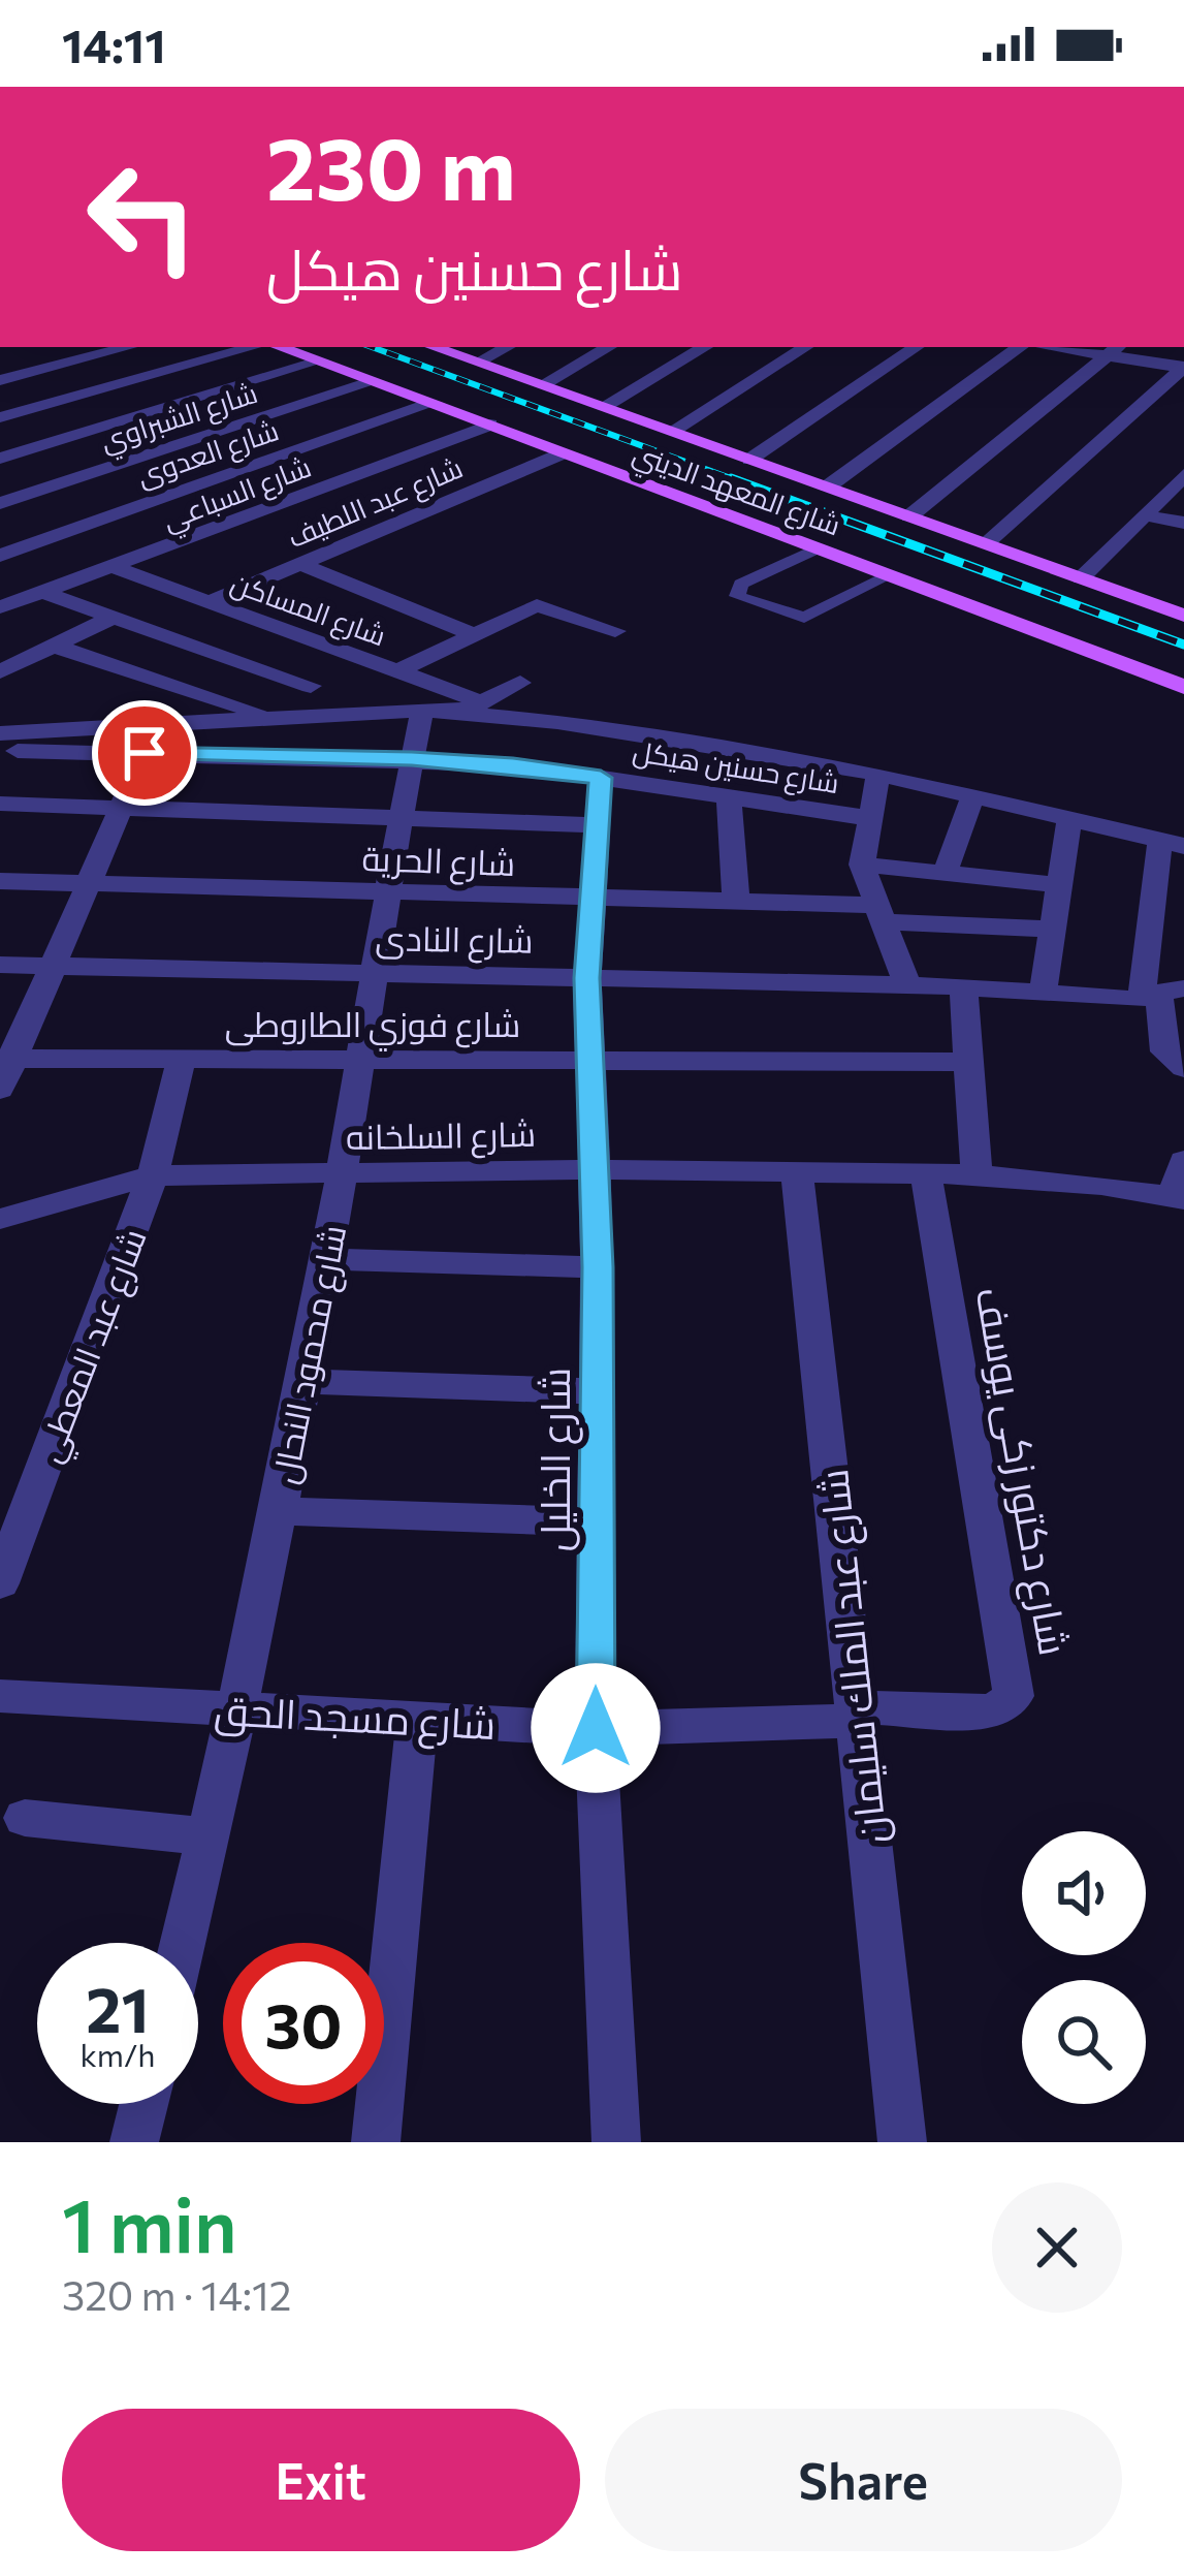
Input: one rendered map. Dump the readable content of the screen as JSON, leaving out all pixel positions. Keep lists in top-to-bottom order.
{
  "streets": {
    "main road": ["شارع المعهد الديني"],
    "street": [
      "شارع الشبراوي",
      "شارع العدوى",
      "شارع السباعي",
      "شارع عبد اللطيف",
      "شارع المساكن",
      "شارع حسنين هيكل",
      "شارع الحرية",
      "شارع النادى",
      "شارع فوزي الطاروطى",
      "شارع السلخانه",
      "شارع عبد المعطي",
      "شارع محمود النحال",
      "شارع الخليل",
      "شارع دكتور زكى يوسف",
      "شارع عبد الملك سليمان",
      "شارع مسجد الحق"
    ]
  },
  "crossings": [
    ["شارع الشبراوي", "شارع المعهد الديني"],
    ["شارع العدوى", "شارع المعهد الديني"],
    ["شارع المعهد الديني", "شارع السباعي"],
    ["شارع المعهد الديني", "شارع عبد اللطيف"],
    ["شارع السباعي", "شارع المساكن"],
    ["شارع عبد اللطيف", "شارع المساكن"],
    ["شارع حسنين هيكل", "شارع محمود النحال"],
    ["شارع حسنين هيكل", "شارع الخليل"],
    ["شارع الحرية", "شارع محمود النحال"],
    ["شارع الحرية", "شارع الخليل"],
    ["شارع النادى", "شارع محمود النحال"],
    ["شارع النادى", "شارع الخليل"],
    ["شارع فوزي الطاروطى", "شارع عبد المعطي"],
    ["شارع فوزي الطاروطى", "شارع محمود النحال"],
    ["شارع فوزي الطاروطى", "شارع الخليل"],
    ["شارع السلخانه", "شارع عبد المعطي"],
    ["شارع السلخانه", "شارع محمود النحال"],
    ["شارع السلخانه", "شارع الخليل"],
    ["شارع السلخانه", "شارع دكتور زكى يوسف"],
    ["شارع السلخانه", "شارع عبد الملك سليمان"],
    ["شارع محمود النحال", "شارع مسجد الحق"],
    ["شارع الخليل", "شارع مسجد الحق"],
    ["شارع دكتور زكى يوسف", "شارع عبد الملك سليمان"],
    ["شارع دكتور زكى يوسف", "شارع مسجد الحق"],
    ["شارع عبد الملك سليمان", "شارع مسجد الحق"]
  ],
  "page": {
    "status": "14:11",
    "turn": ["230 m", "شارع حسنين هيكل"],
    "speed": "21 km/h",
    "limit": "30",
    "heading": ["1 min", "320 m · 14:12"],
    "buttons": ["Exit", "Share"]
  }
}
